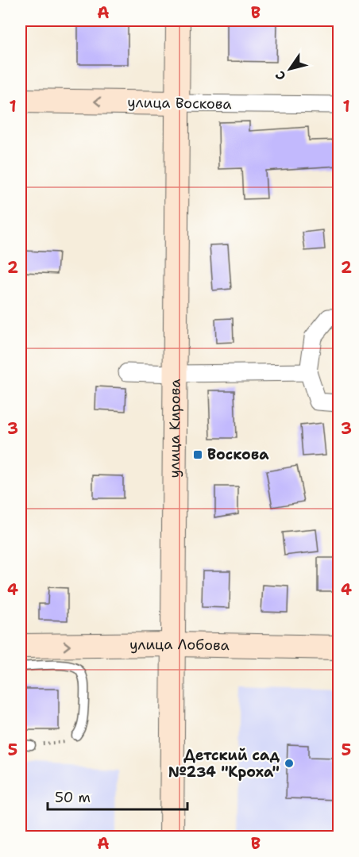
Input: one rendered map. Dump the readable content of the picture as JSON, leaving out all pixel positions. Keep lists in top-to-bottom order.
{
  "streets": {
    "main road": ["улица Воскова", "улица Кирова", "улица Лобова"]
  },
  "crossings": [
    ["улица Воскова", "улица Кирова"],
    ["улица Кирова", "улица Лобова"]
  ],
  "one_way": ["улица Воскова", "улица Лобова"],
  "places": {
    "transit": ["Воскова"],
    "other": ["Детский сад №234 \"Кроха\""]
  },
  "scale_bar": "50 m",
  "north": "bottom left",
  "grid": {
    "columns": ["A", "B"],
    "rows": [
      "1",
      "2",
      "3",
      "4",
      "5"
    ]
  }
}
